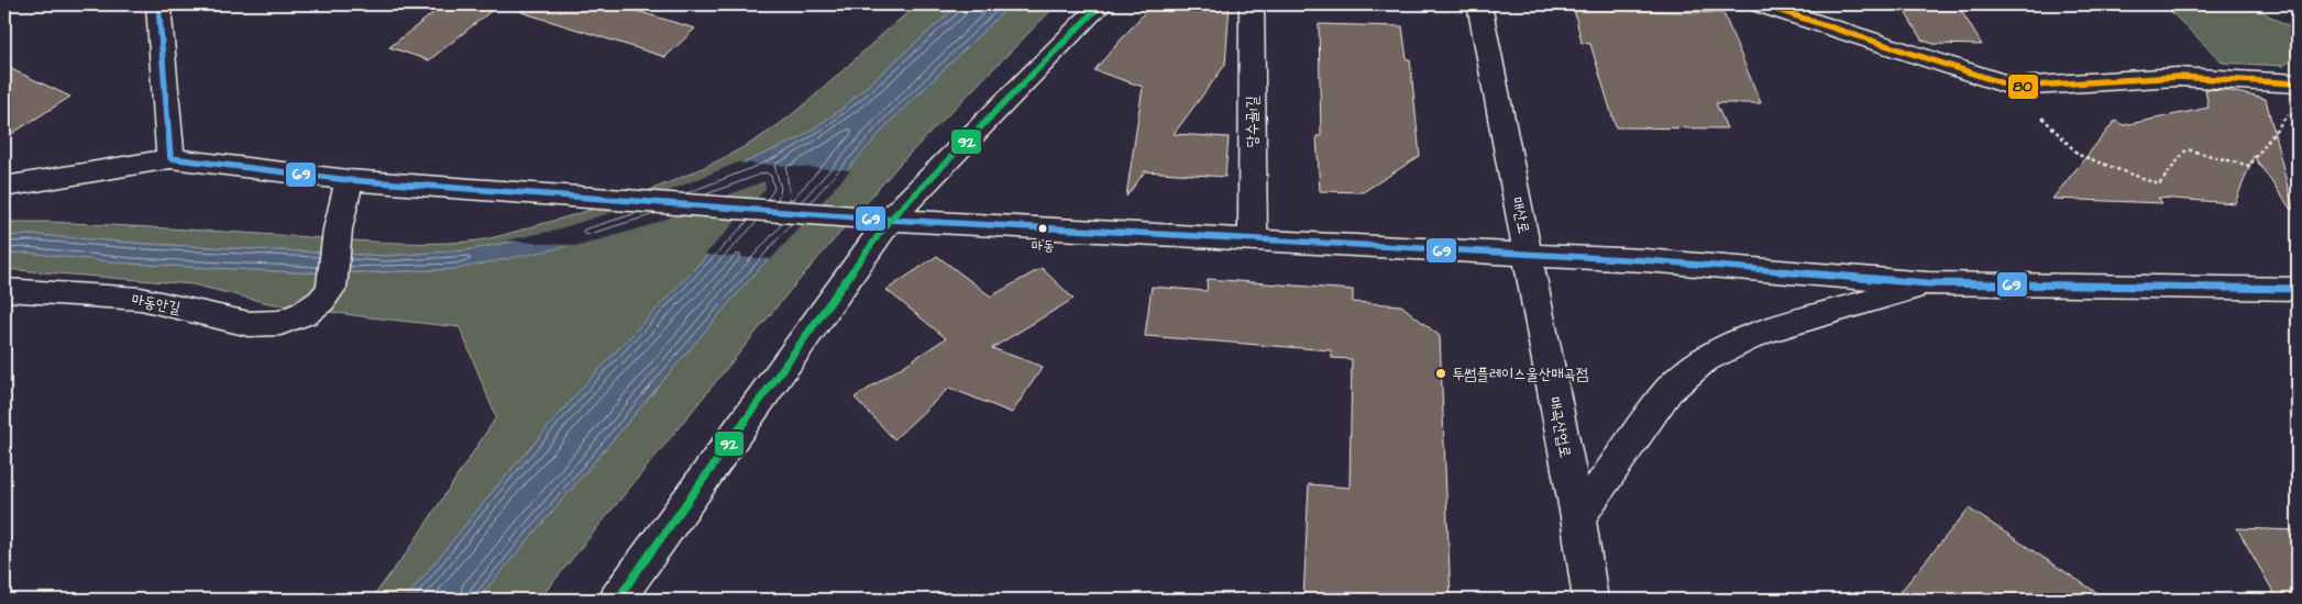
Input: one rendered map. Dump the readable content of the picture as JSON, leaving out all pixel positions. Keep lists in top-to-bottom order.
{
  "streets": {
    "street": [
      "당수골1길",
      "매산로",
      "마동안길",
      "매곡산업로"
    ]
  },
  "crossings": [
    ["매산로", "매곡산업로"]
  ],
  "places": ["마동", "투썸플레이스울산매곡점"],
  "lines": ["transit line 69", "transit line 92", "transit line 80"]
}
